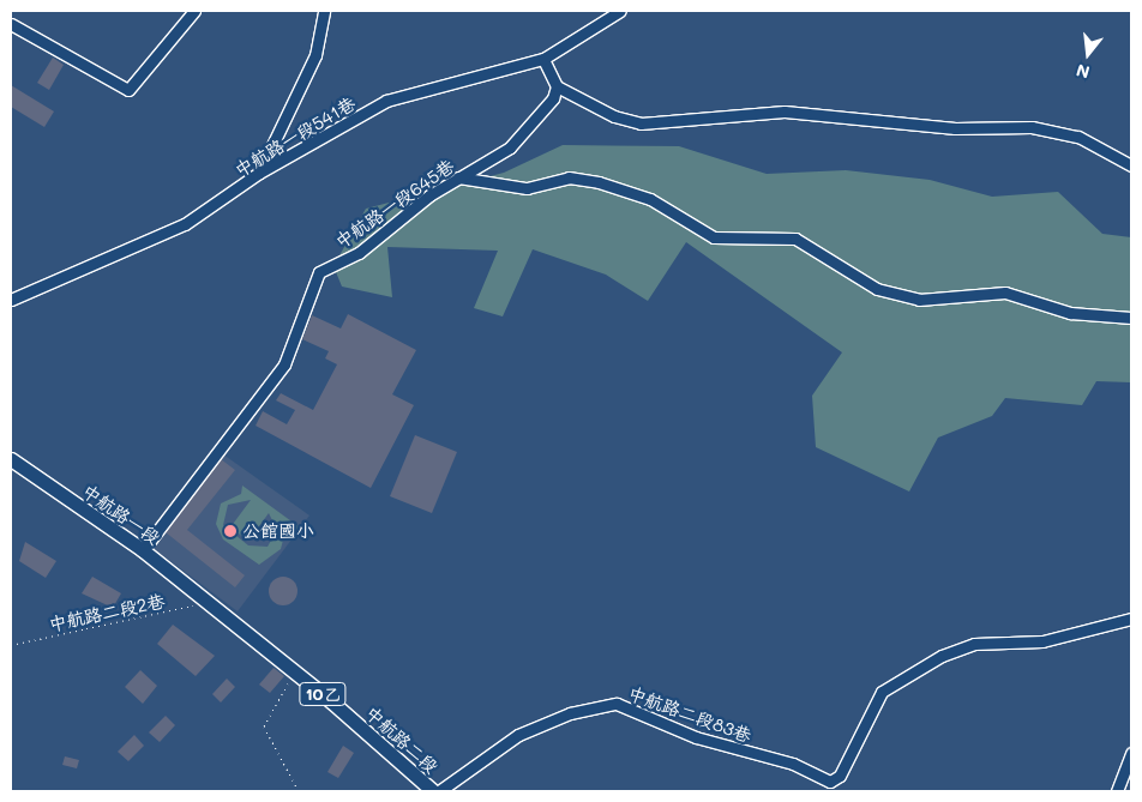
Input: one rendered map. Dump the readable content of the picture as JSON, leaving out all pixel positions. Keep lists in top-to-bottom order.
{
  "streets": {
    "main road": ["中航路一段", "10乙", "中航路二段"],
    "lane": ["中航路一段541巷", "中航路一段645巷", "中航路二段83巷"],
    "path": ["中航路二段2巷"]
  },
  "crossings": [
    ["中航路一段645巷", "中航路一段"],
    ["中航路一段", "中航路二段2巷"],
    ["中航路一段", "中航路二段"],
    ["中航路二段2巷", "中航路二段"]
  ],
  "places": ["公館國小"],
  "north": "bottom"
}
